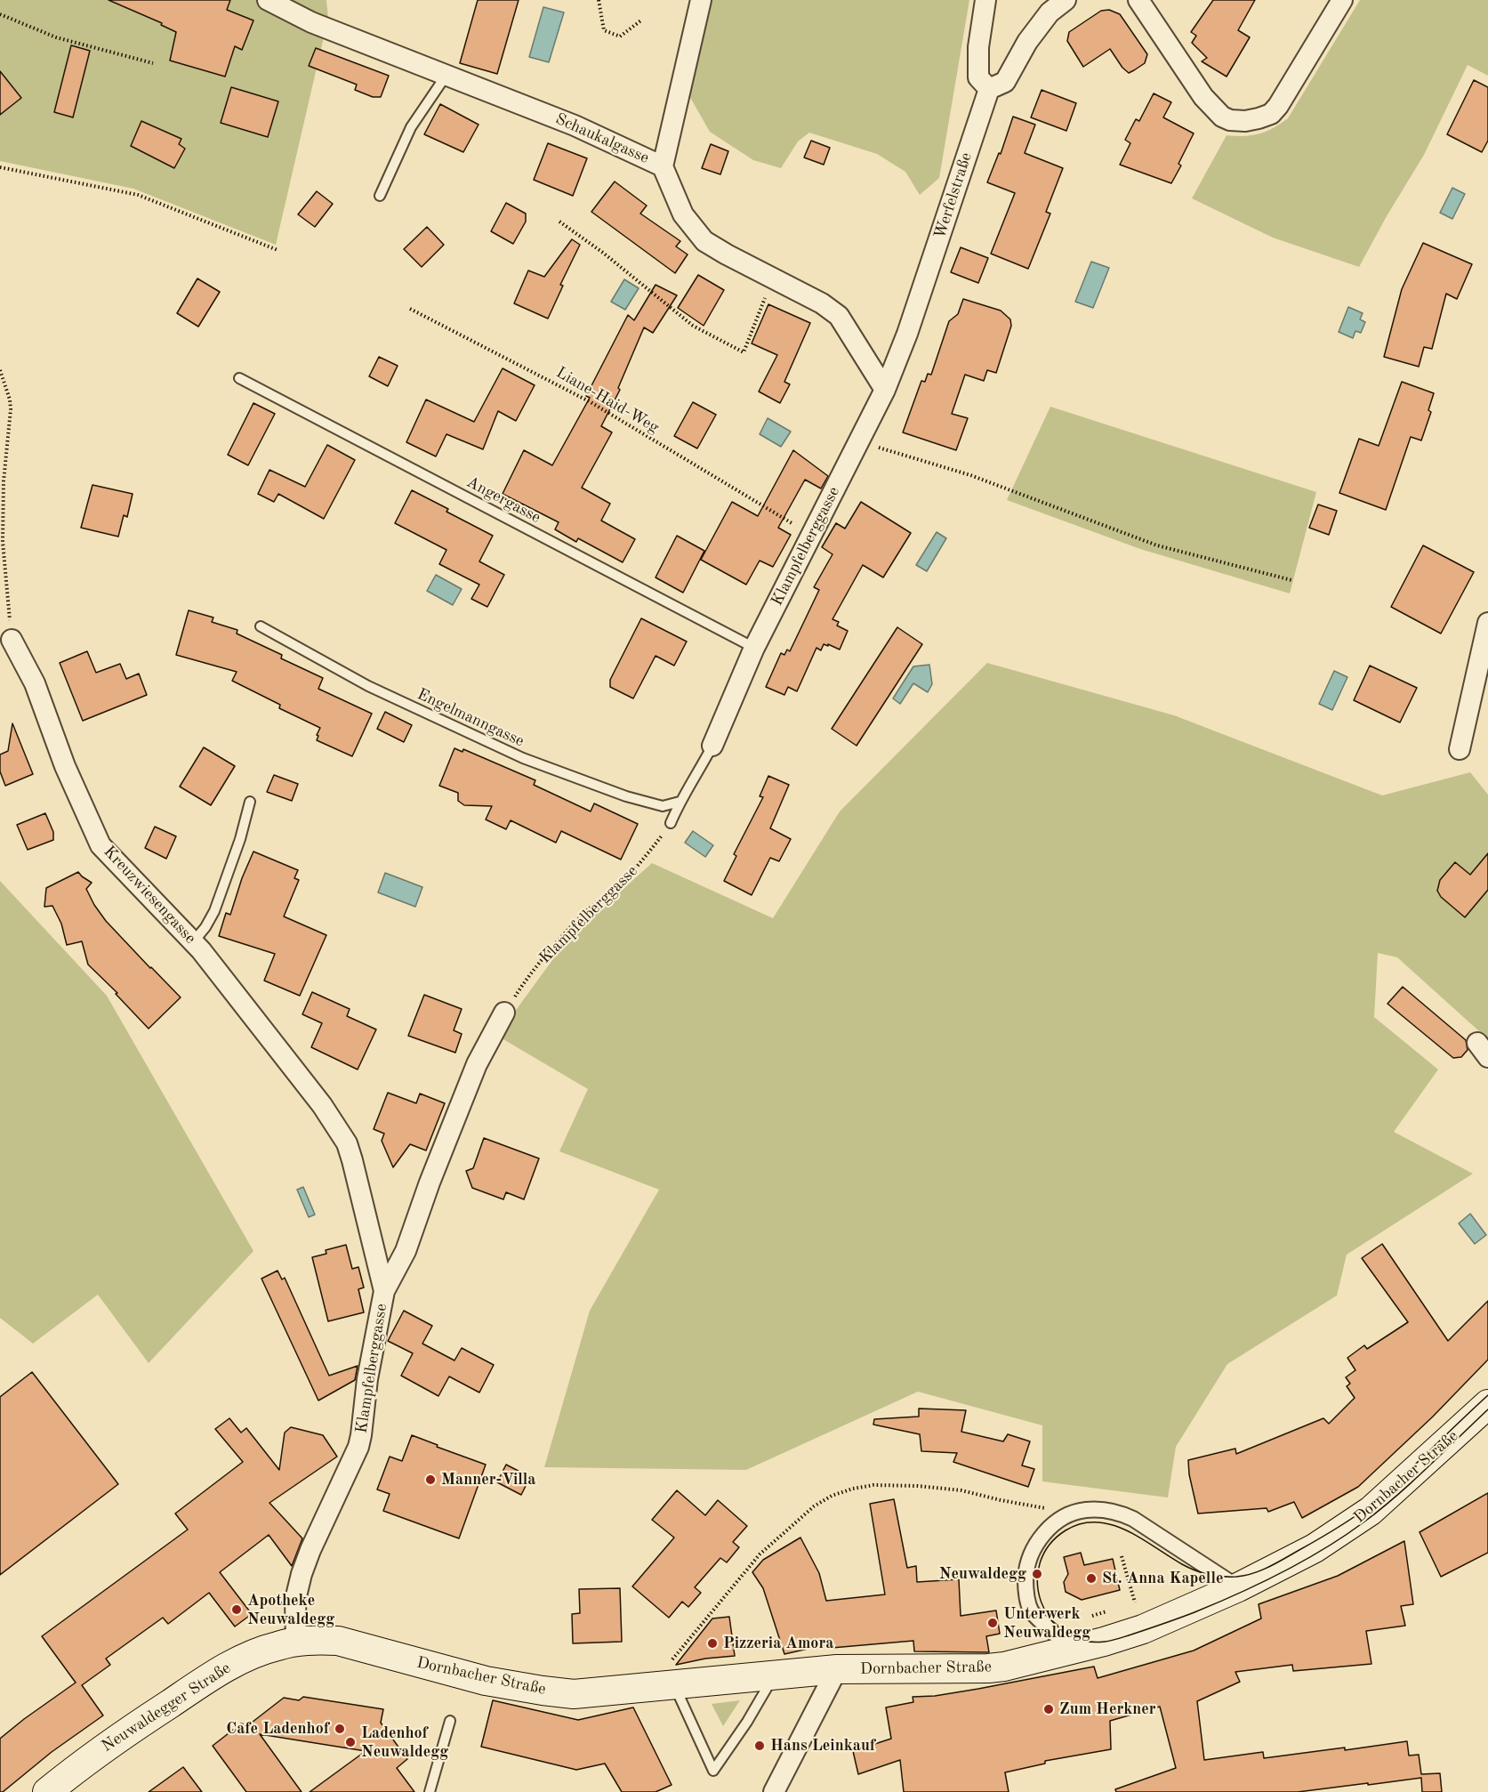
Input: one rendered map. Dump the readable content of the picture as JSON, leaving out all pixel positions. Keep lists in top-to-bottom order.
{
  "streets": {
    "main road": ["Dornbacher Straße", "Neuwaldegger Straße"],
    "street": [
      "Schaukalgasse",
      "Werfelstraße",
      "Klampfelberggasse",
      "Kreuzwiesengasse"
    ],
    "lane": ["Angergasse", "Engelmanngasse"],
    "path": ["Liane-Haid-Weg"]
  },
  "crossings": [
    ["Schaukalgasse", "Werfelstraße"],
    ["Schaukalgasse", "Klampfelberggasse"],
    ["Werfelstraße", "Klampfelberggasse"],
    ["Angergasse", "Klampfelberggasse"],
    ["Klampfelberggasse", "Engelmanngasse"],
    ["Klampfelberggasse", "Kreuzwiesengasse"],
    ["Klampfelberggasse", "Dornbacher Straße"],
    ["Klampfelberggasse", "Neuwaldegger Straße"],
    ["Dornbacher Straße", "Neuwaldegger Straße"]
  ],
  "places": [
    "Manner-Villa",
    "Neuwaldegg",
    "St. Anna Kapelle",
    "Apotheke Neuwaldegg",
    "Unterwerk Neuwaldegg",
    "Pizzeria Amora",
    "Zum Herkner",
    "Cafe Ladenhof",
    "Ladenhof Neuwaldegg",
    "Hans Leinkauf"
  ]
}
